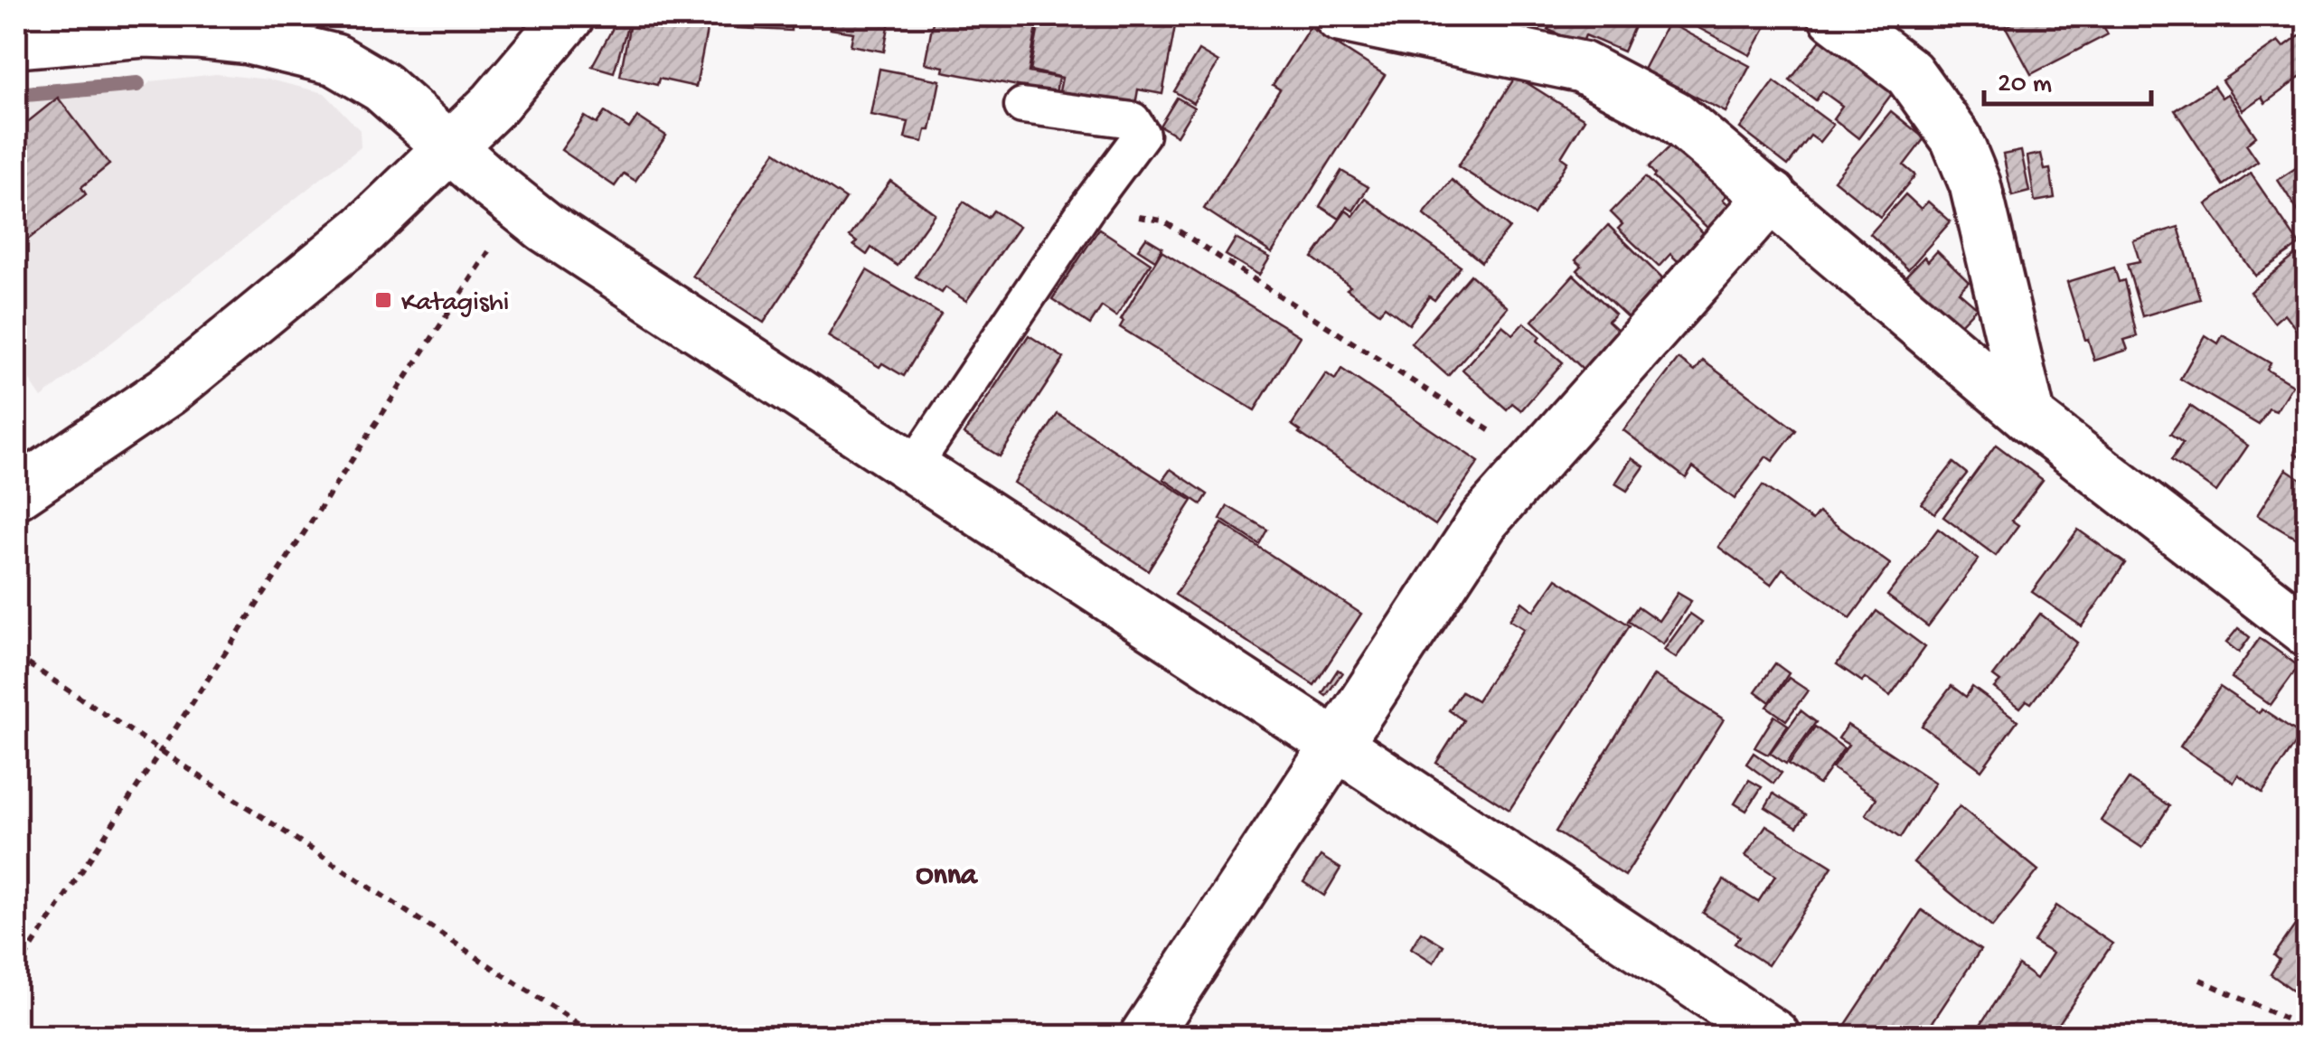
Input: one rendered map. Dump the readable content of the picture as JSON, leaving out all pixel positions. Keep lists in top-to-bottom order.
{
  "districts": ["Onna"],
  "places": {
    "transit": ["Katagishi"]
  },
  "scale_bar": "20 m"
}
